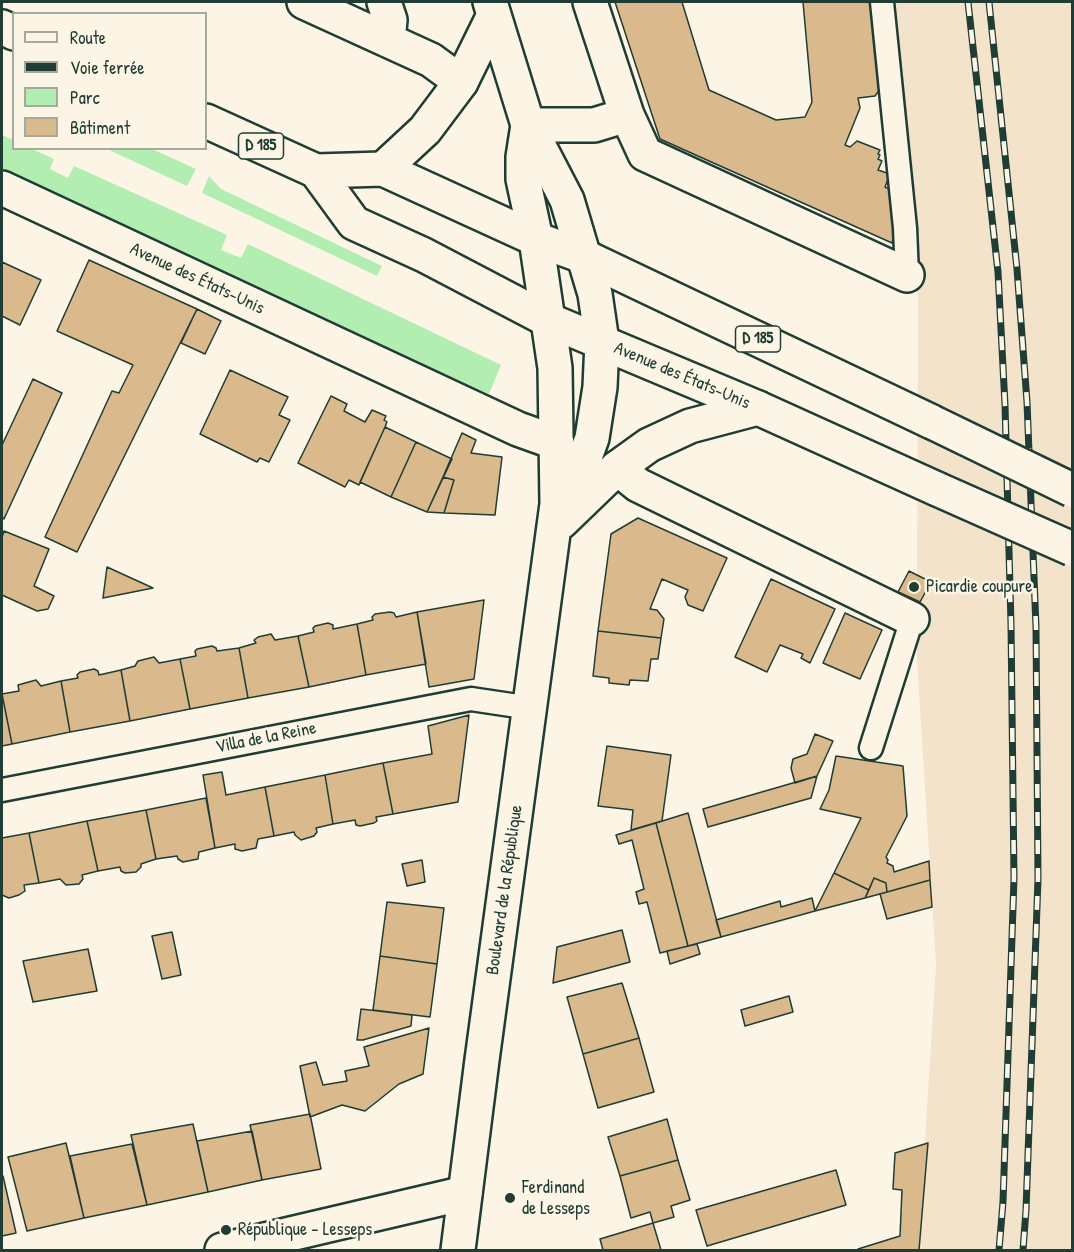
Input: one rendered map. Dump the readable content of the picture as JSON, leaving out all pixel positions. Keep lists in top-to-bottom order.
{
  "streets": {
    "main road": ["D 185", "Avenue des États-Unis", "Boulevard de la République"],
    "lane": ["Villa de la Reine"]
  },
  "crossings": [
    ["Avenue des États-Unis", "Boulevard de la République"],
    ["Villa de la Reine", "Boulevard de la République"]
  ],
  "places": ["Picardie coupure", "Ferdinand de Lesseps", "République - Lesseps"],
  "legend": [
    "Route",
    "Voie ferrée",
    "Parc",
    "Bâtiment"
  ]
}
